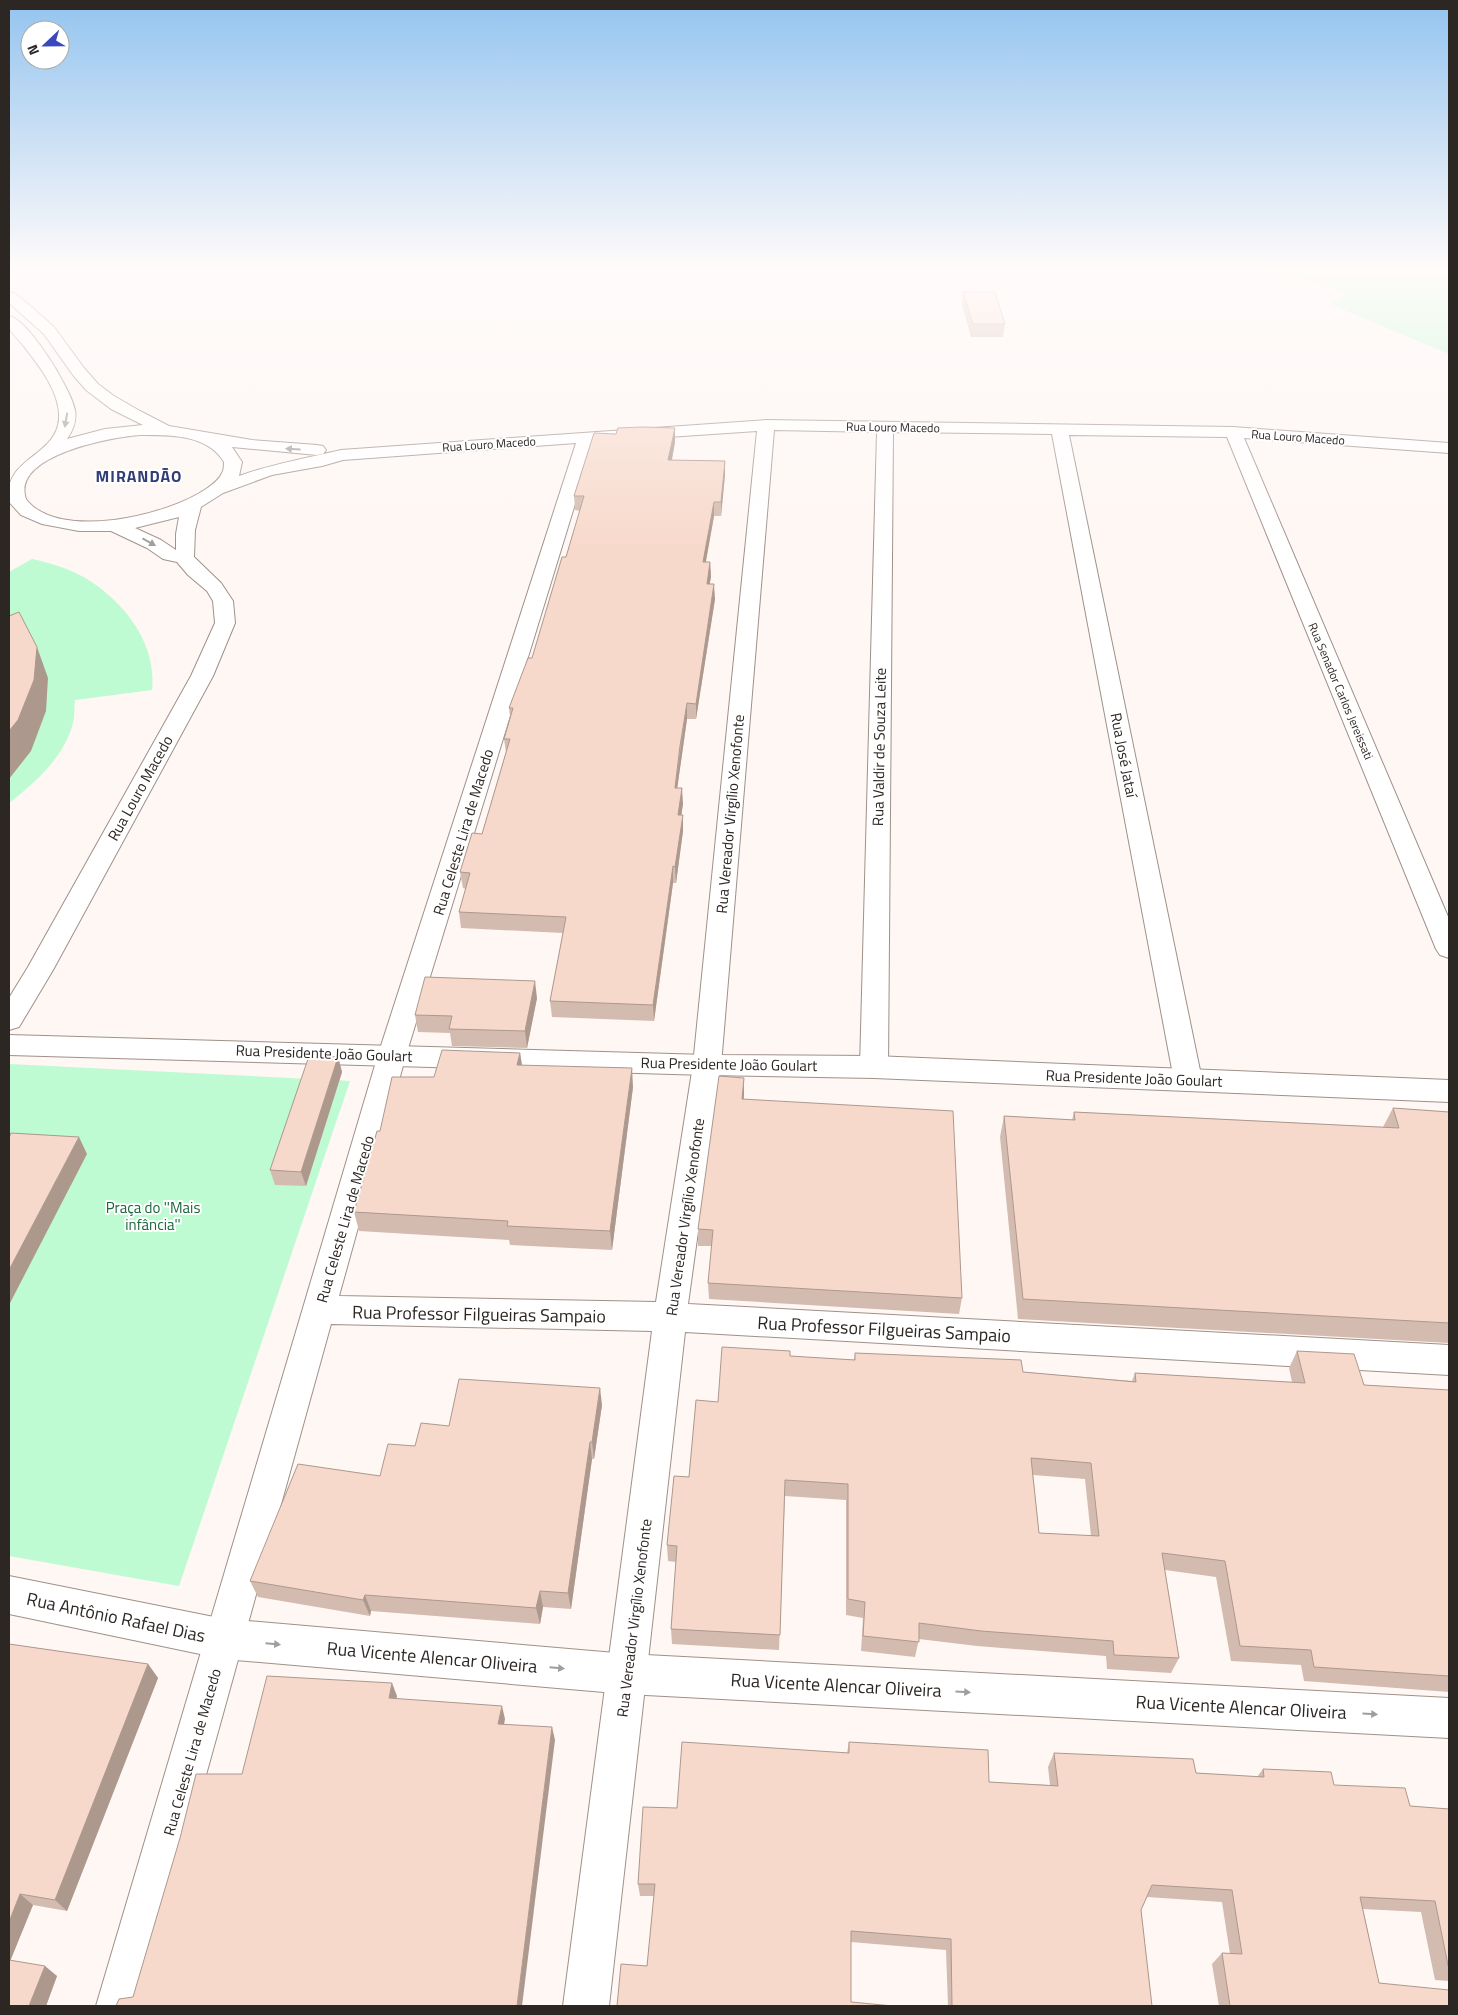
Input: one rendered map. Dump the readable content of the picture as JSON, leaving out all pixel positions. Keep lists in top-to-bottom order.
{
  "streets": {
    "street": [
      "Rua Louro Macedo",
      "Rua Senador Carlos Jereissati",
      "Rua Valdir de Souza Leite",
      "Rua José Jataí",
      "Rua Vereador Virgílio Xenofonte",
      "Rua Celeste Lira de Macedo",
      "Rua Presidente João Goulart",
      "Rua Professor Filgueiras Sampaio",
      "Rua Antônio Rafael Dias",
      "Rua Vicente Alencar Oliveira"
    ]
  },
  "crossings": [
    ["Rua Louro Macedo", "Rua Senador Carlos Jereissati"],
    ["Rua Louro Macedo", "Rua Valdir de Souza Leite"],
    ["Rua Louro Macedo", "Rua José Jataí"],
    ["Rua Louro Macedo", "Rua Vereador Virgílio Xenofonte"],
    ["Rua Louro Macedo", "Rua Celeste Lira de Macedo"],
    ["Rua Valdir de Souza Leite", "Rua Presidente João Goulart"],
    ["Rua José Jataí", "Rua Presidente João Goulart"],
    ["Rua Vereador Virgílio Xenofonte", "Rua Presidente João Goulart"],
    ["Rua Vereador Virgílio Xenofonte", "Rua Professor Filgueiras Sampaio"],
    ["Rua Vereador Virgílio Xenofonte", "Rua Vicente Alencar Oliveira"],
    ["Rua Celeste Lira de Macedo", "Rua Presidente João Goulart"],
    ["Rua Celeste Lira de Macedo", "Rua Professor Filgueiras Sampaio"],
    ["Rua Celeste Lira de Macedo", "Rua Antônio Rafael Dias"],
    ["Rua Celeste Lira de Macedo", "Rua Vicente Alencar Oliveira"],
    ["Rua Antônio Rafael Dias", "Rua Vicente Alencar Oliveira"]
  ],
  "one_way": ["Rua Vicente Alencar Oliveira"],
  "districts": ["MIRANDÃO"],
  "parks": ["Praça do ''Mais infância''"],
  "north": "left"
}
